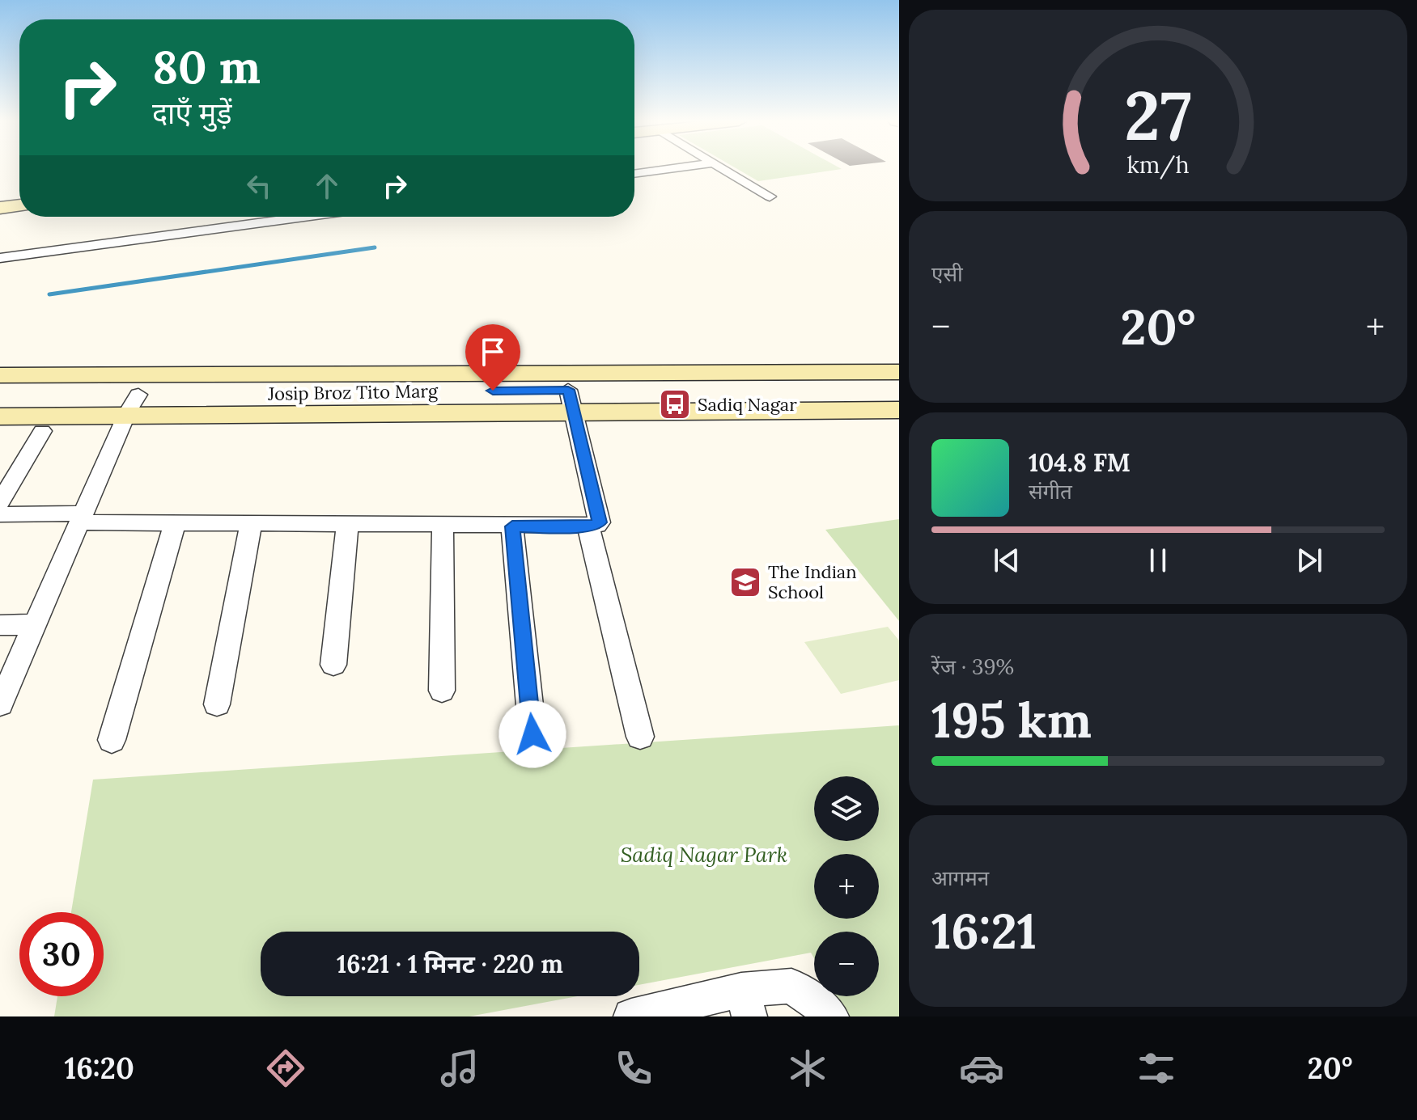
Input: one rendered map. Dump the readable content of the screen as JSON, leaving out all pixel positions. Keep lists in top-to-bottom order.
{
  "streets": {
    "main road": ["Josip Broz Tito Marg"]
  },
  "parks": ["Sadiq Nagar Park"],
  "places": {
    "bus stop": ["Sadiq Nagar"],
    "school or university": ["The Indian School"]
  },
  "page": {
    "turn": ["80 m", "दाएँ मुड़ें"],
    "tile": [
      "एसी",
      ["रेंज · 39%", "195 km"],
      ["आगमन", "16:21"]
    ],
    "heat": ["−", "20°", "+"],
    "song": ["104.8 FM", "संगीत"],
    "map_buttons": ["+", "−"],
    "limit": "30",
    "trip": "16:21 · 1 मिनट · 220 m",
    "tabs": ["16:20", "20°"],
    "gauge": ["27", "km/h"]
  }
}
